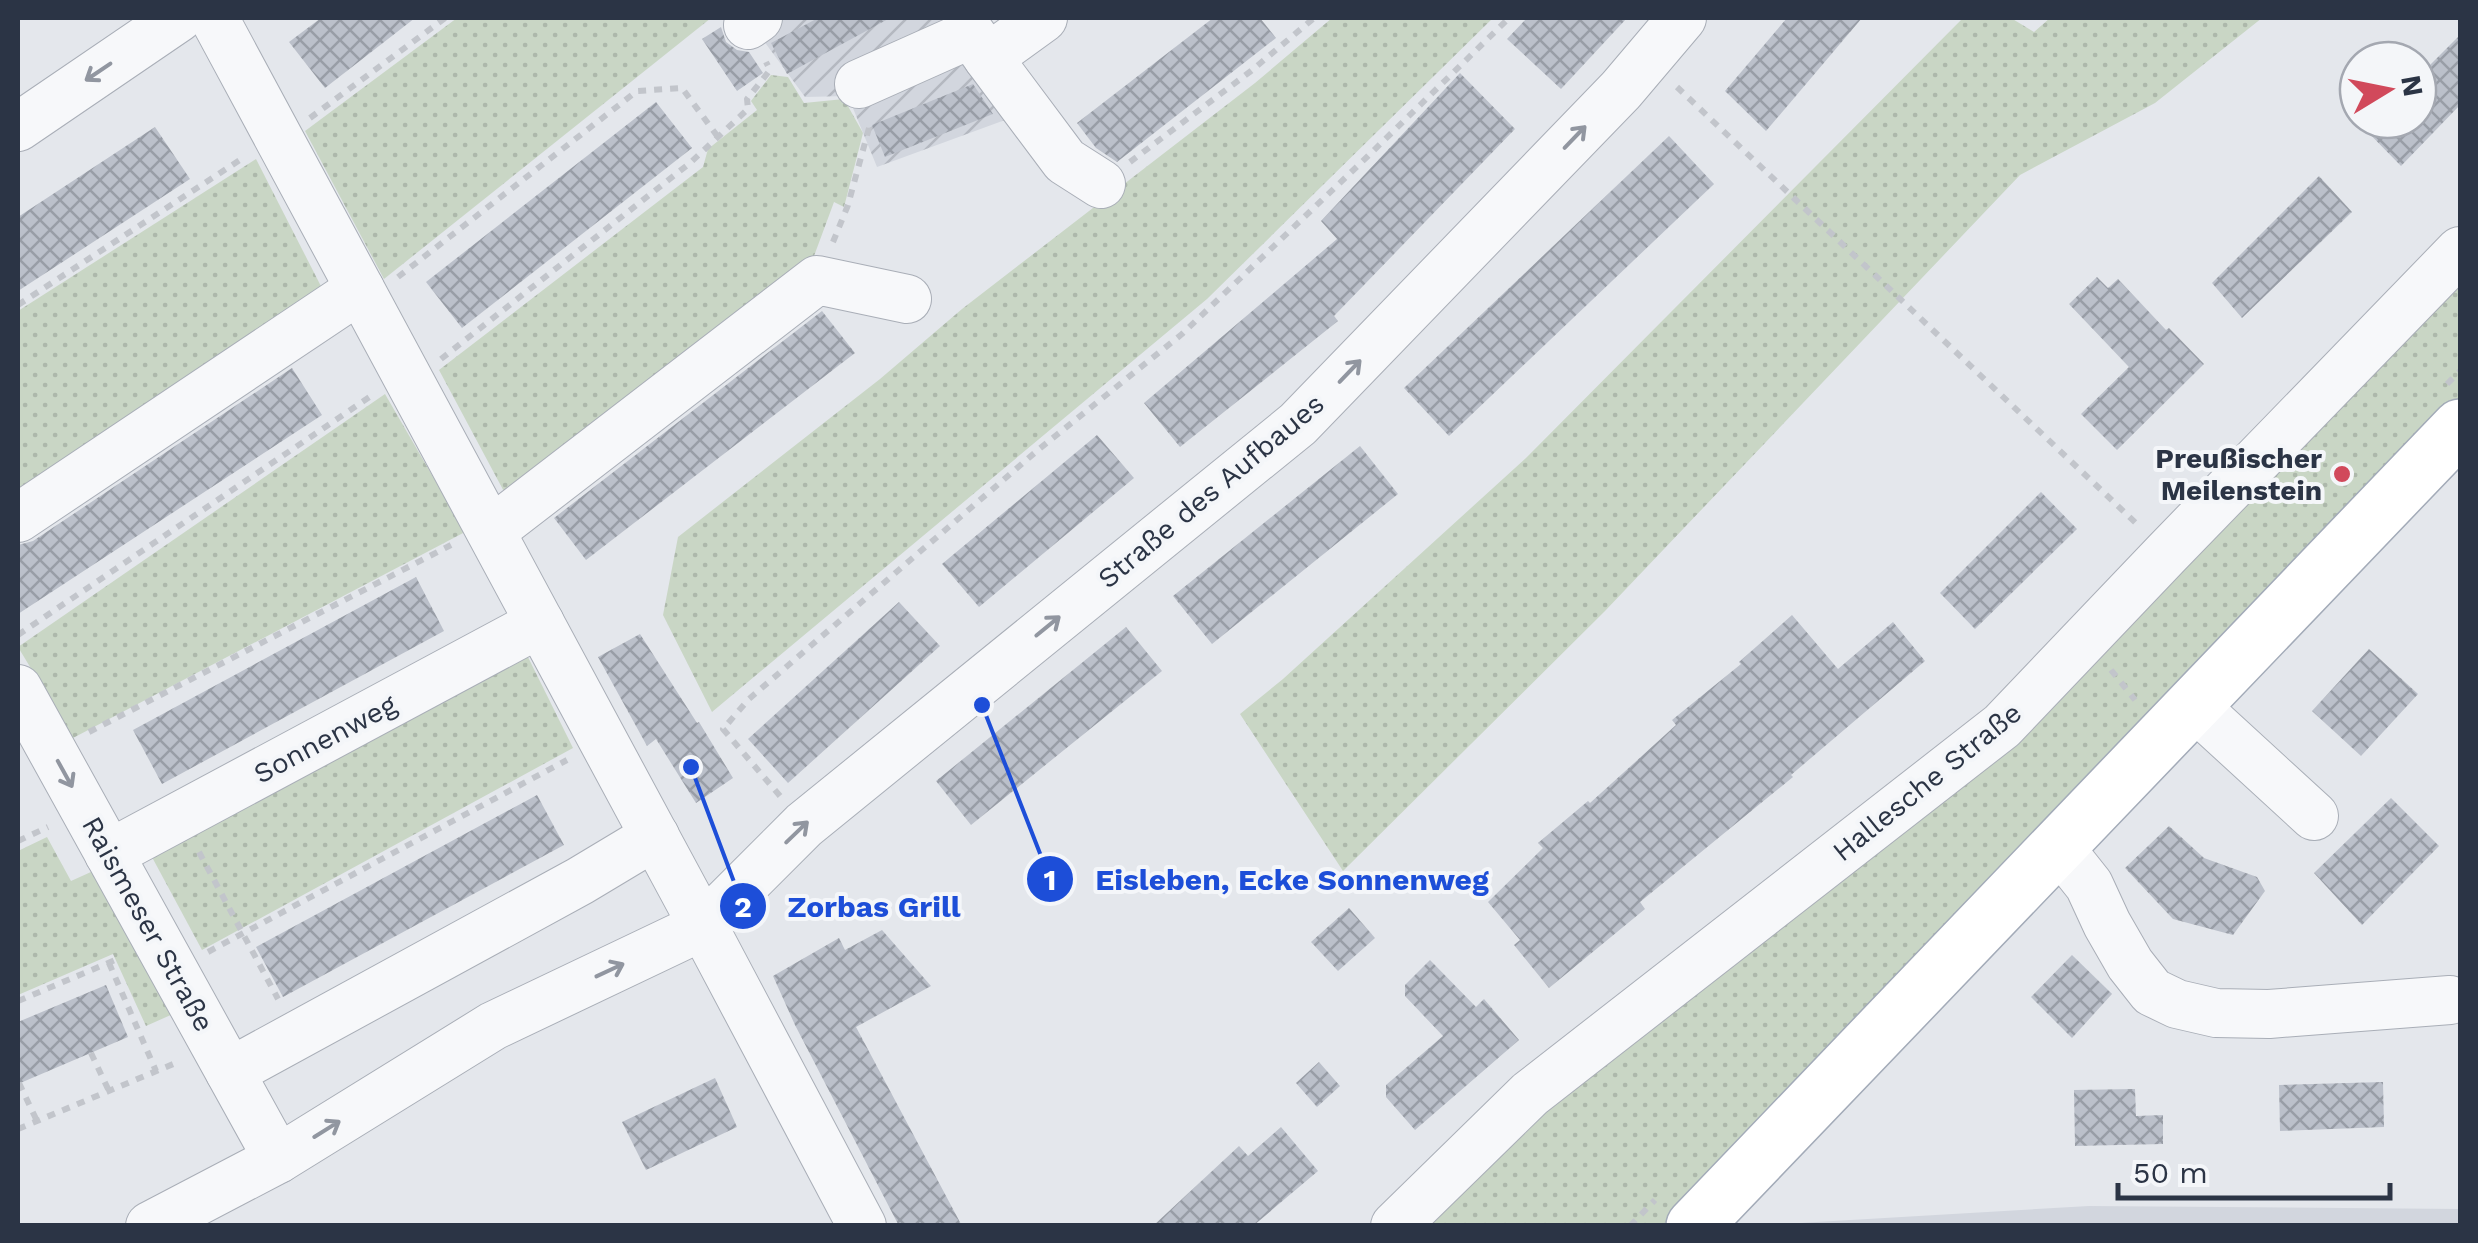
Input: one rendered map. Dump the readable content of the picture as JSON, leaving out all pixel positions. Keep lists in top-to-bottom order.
{
  "streets": {
    "street": [
      "Straße des Aufbaues",
      "Sonnenweg",
      "Hallesche Straße",
      "Raismeser Straße"
    ]
  },
  "crossings": [
    ["Sonnenweg", "Raismeser Straße"]
  ],
  "one_way": ["Straße des Aufbaues"],
  "places": ["Preußischer Meilenstein", "Eisleben, Ecke Sonnenweg", "Zorbas Grill"],
  "scale_bar": "50 m",
  "north": "right"
}
